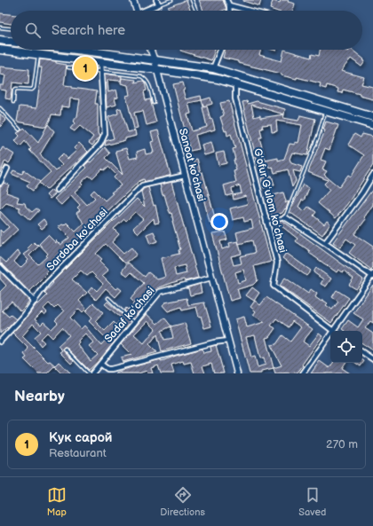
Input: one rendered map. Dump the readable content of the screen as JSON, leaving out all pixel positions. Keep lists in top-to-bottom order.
{
  "streets": {
    "main road": ["Sanoat ko'chasi"],
    "street": ["Gʻofur Gʻulom koʻchasi", "Sardoba koʻchasi", "Sadaf koʻchasi"]
  },
  "crossings": [
    ["Sanoat ko'chasi", "Sardoba koʻchasi"],
    ["Sanoat ko'chasi", "Sadaf koʻchasi"]
  ],
  "page": {
    "search": "Search here",
    "pins": "1",
    "heading": "Nearby",
    "list": [
      {
        "mark": "1",
        "name": "Кук сарой",
        "note": "Restaurant",
        "value": "270 m"
      }
    ],
    "nav": ["Map", "Directions", "Saved"]
  }
}
